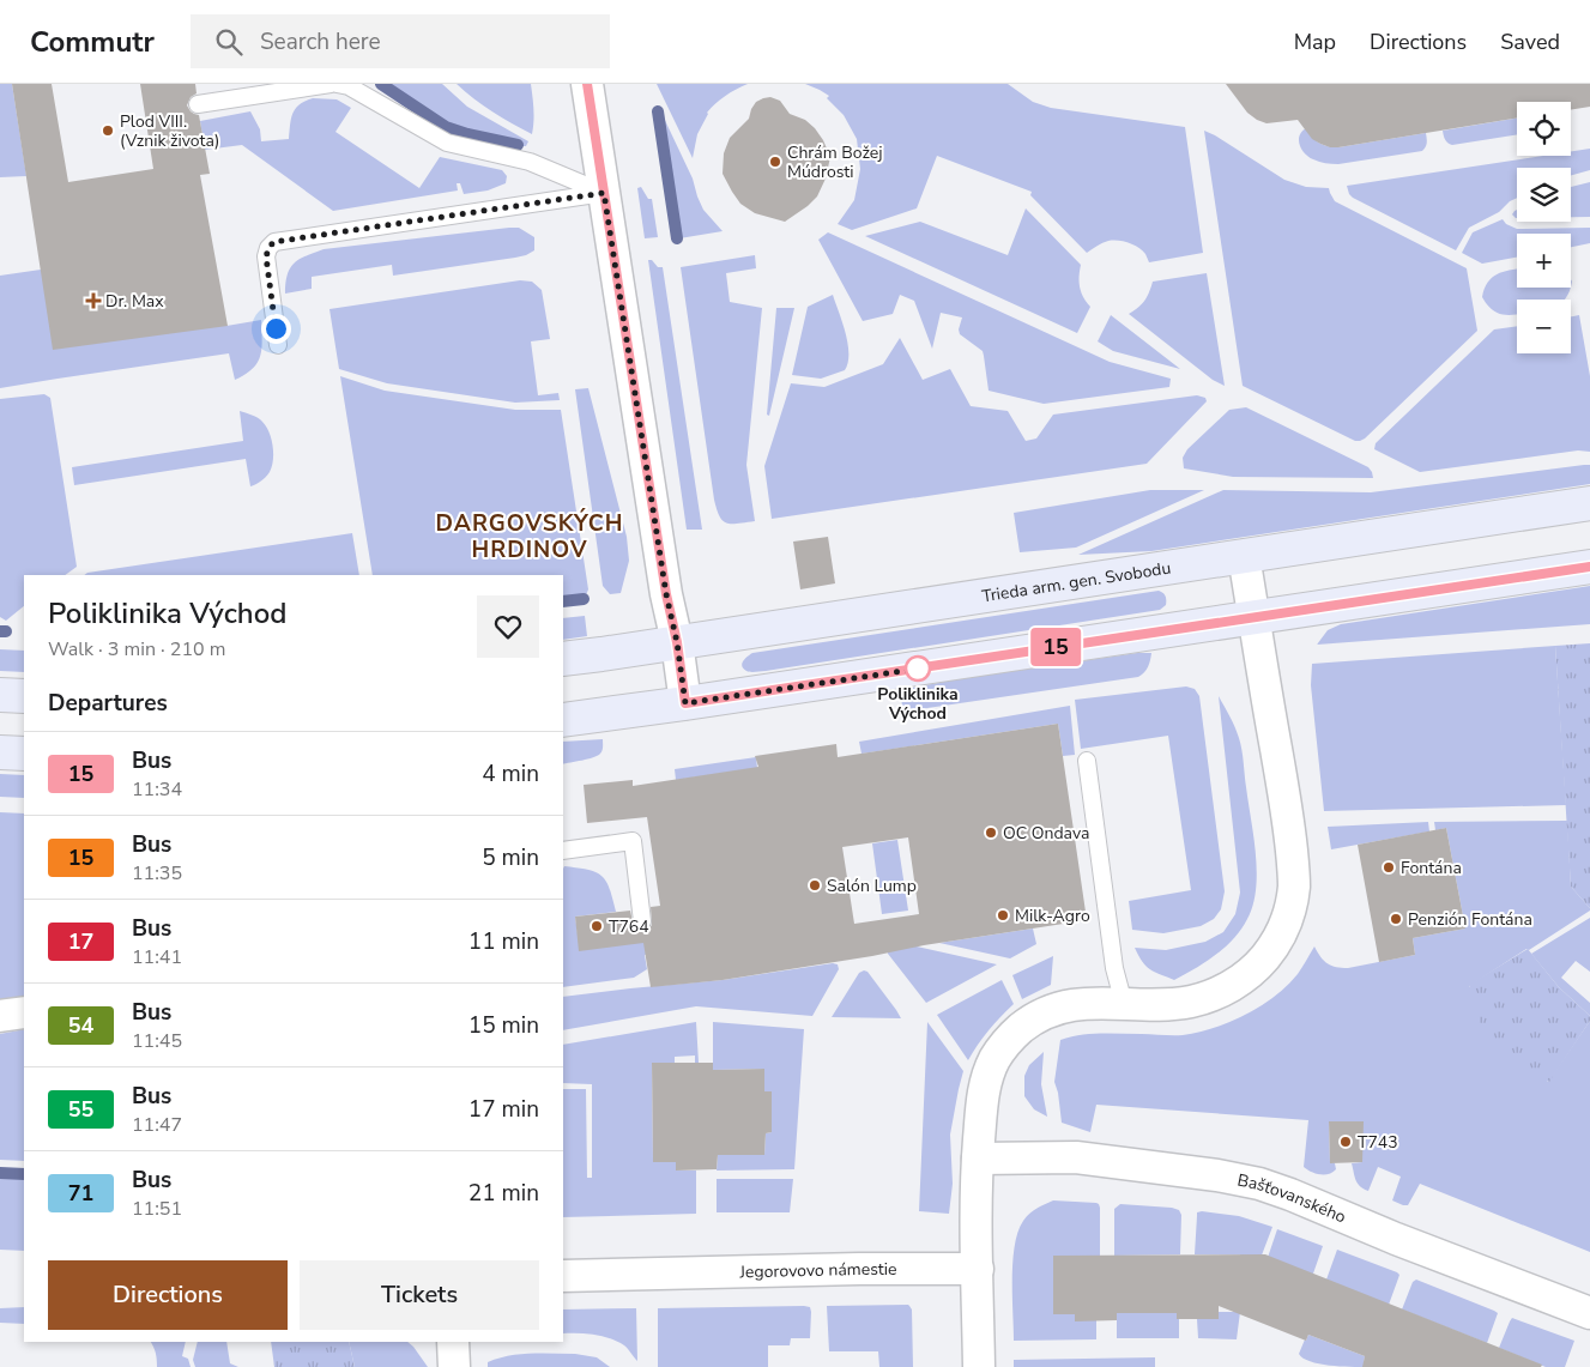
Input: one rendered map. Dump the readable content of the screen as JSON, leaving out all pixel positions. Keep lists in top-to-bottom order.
{
  "streets": {
    "street": ["Trieda arm. gen. Svobodu", "Bašťovanského", "Jegorovovo námestie"]
  },
  "districts": ["DARGOVSKÝCH HRDINOV"],
  "places": {
    "other": [
      "Plod VIII. (Vznik života)",
      "Chrám Božej Múdrosti",
      "Poliklinika Východ",
      "OC Ondava",
      "Fontána",
      "Salón Lump",
      "Milk-Agro",
      "Penzión Fontána",
      "T764",
      "T743"
    ],
    "health": ["Dr. Max"]
  },
  "lines": ["bus line 15"],
  "page": {
    "header": "Commutr",
    "search": "Search here",
    "nav": ["Map", "Directions", "Saved"],
    "on_map": "15",
    "map_buttons": ["+", "−"],
    "heading": [
      ["Poliklinika Východ", "Walk · 3 min · 210 m"],
      "Departures"
    ],
    "list": [
      {
        "mark": "15",
        "name": "Bus",
        "note": "11:34",
        "value": "4 min"
      },
      {
        "mark": "15",
        "name": "Bus",
        "note": "11:35",
        "value": "5 min"
      },
      {
        "mark": "17",
        "name": "Bus",
        "note": "11:41",
        "value": "11 min"
      },
      {
        "mark": "54",
        "name": "Bus",
        "note": "11:45",
        "value": "15 min"
      },
      {
        "mark": "55",
        "name": "Bus",
        "note": "11:47",
        "value": "17 min"
      },
      {
        "mark": "71",
        "name": "Bus",
        "note": "11:51",
        "value": "21 min"
      }
    ],
    "buttons": ["Directions", "Tickets"]
  }
}
